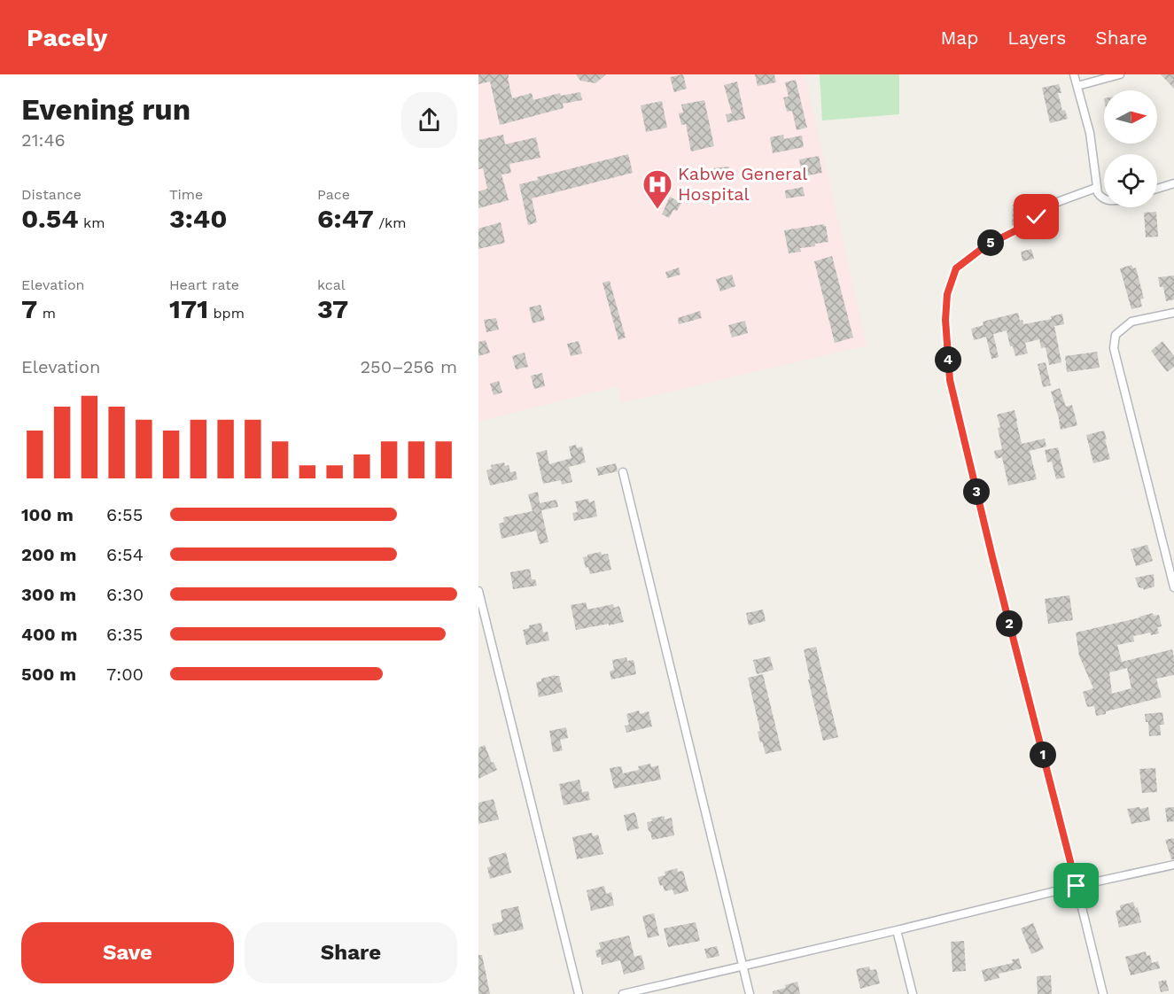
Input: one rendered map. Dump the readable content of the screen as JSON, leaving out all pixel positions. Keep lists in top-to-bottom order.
{
  "places": {
    "hospital": ["Kabwe General Hospital"]
  },
  "north": "right",
  "page": {
    "header": "Pacely",
    "nav": ["Map", "Layers", "Share"],
    "heading": ["Evening run", "21:46"],
    "stats": [
      ["Distance", "0.54 km"],
      ["Time", "3:40"],
      ["Pace", "6:47 /km"],
      ["Elevation", "7 m"],
      ["Heart rate", "171 bpm"],
      ["kcal", "37"]
    ],
    "pins": [
      "5",
      "4",
      "3",
      "2",
      "1"
    ],
    "chart": ["Elevation", "250–256 m"],
    "list": [
      {
        "name": "100 m",
        "note": "6:55"
      },
      {
        "name": "200 m",
        "note": "6:54"
      },
      {
        "name": "300 m",
        "note": "6:30"
      },
      {
        "name": "400 m",
        "note": "6:35"
      },
      {
        "name": "500 m",
        "note": "7:00"
      }
    ],
    "buttons": ["Save", "Share"]
  }
}
